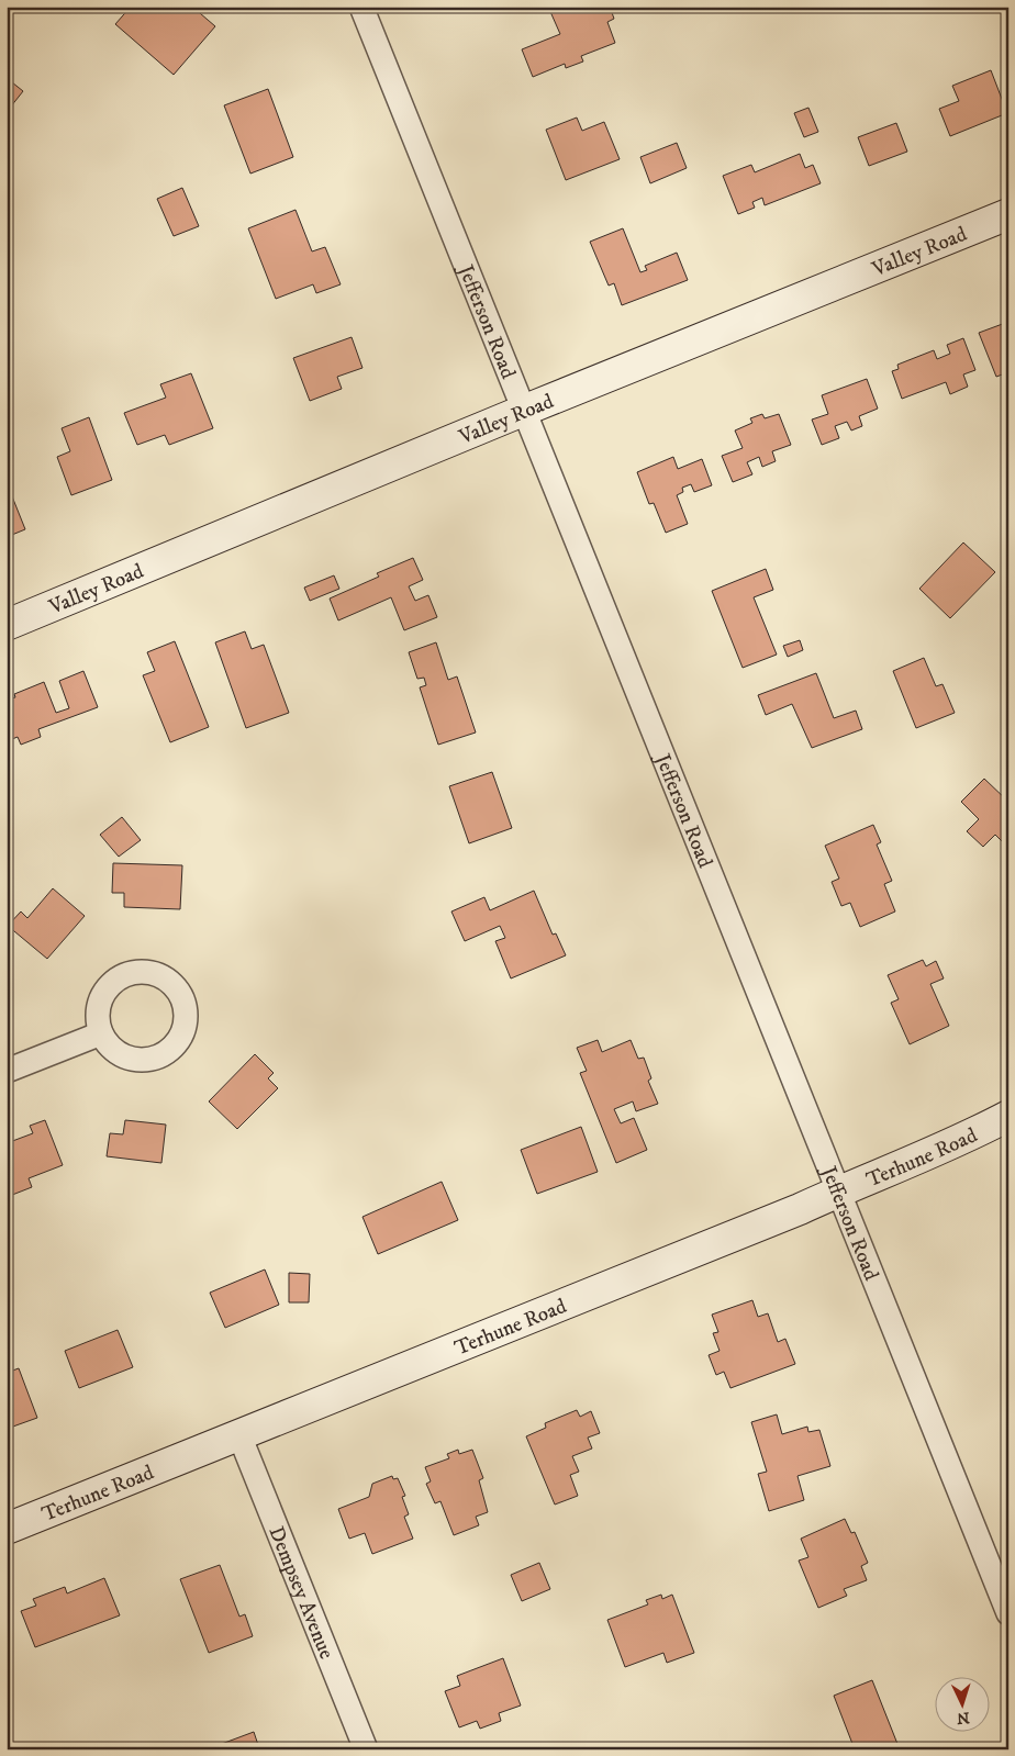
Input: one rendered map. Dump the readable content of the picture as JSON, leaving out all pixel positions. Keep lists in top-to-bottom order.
{
  "streets": {
    "street": [
      "Valley Road",
      "Jefferson Road",
      "Terhune Road",
      "Dempsey Avenue"
    ]
  },
  "crossings": [
    ["Valley Road", "Jefferson Road"],
    ["Jefferson Road", "Terhune Road"],
    ["Terhune Road", "Dempsey Avenue"]
  ],
  "north": "bottom"
}
